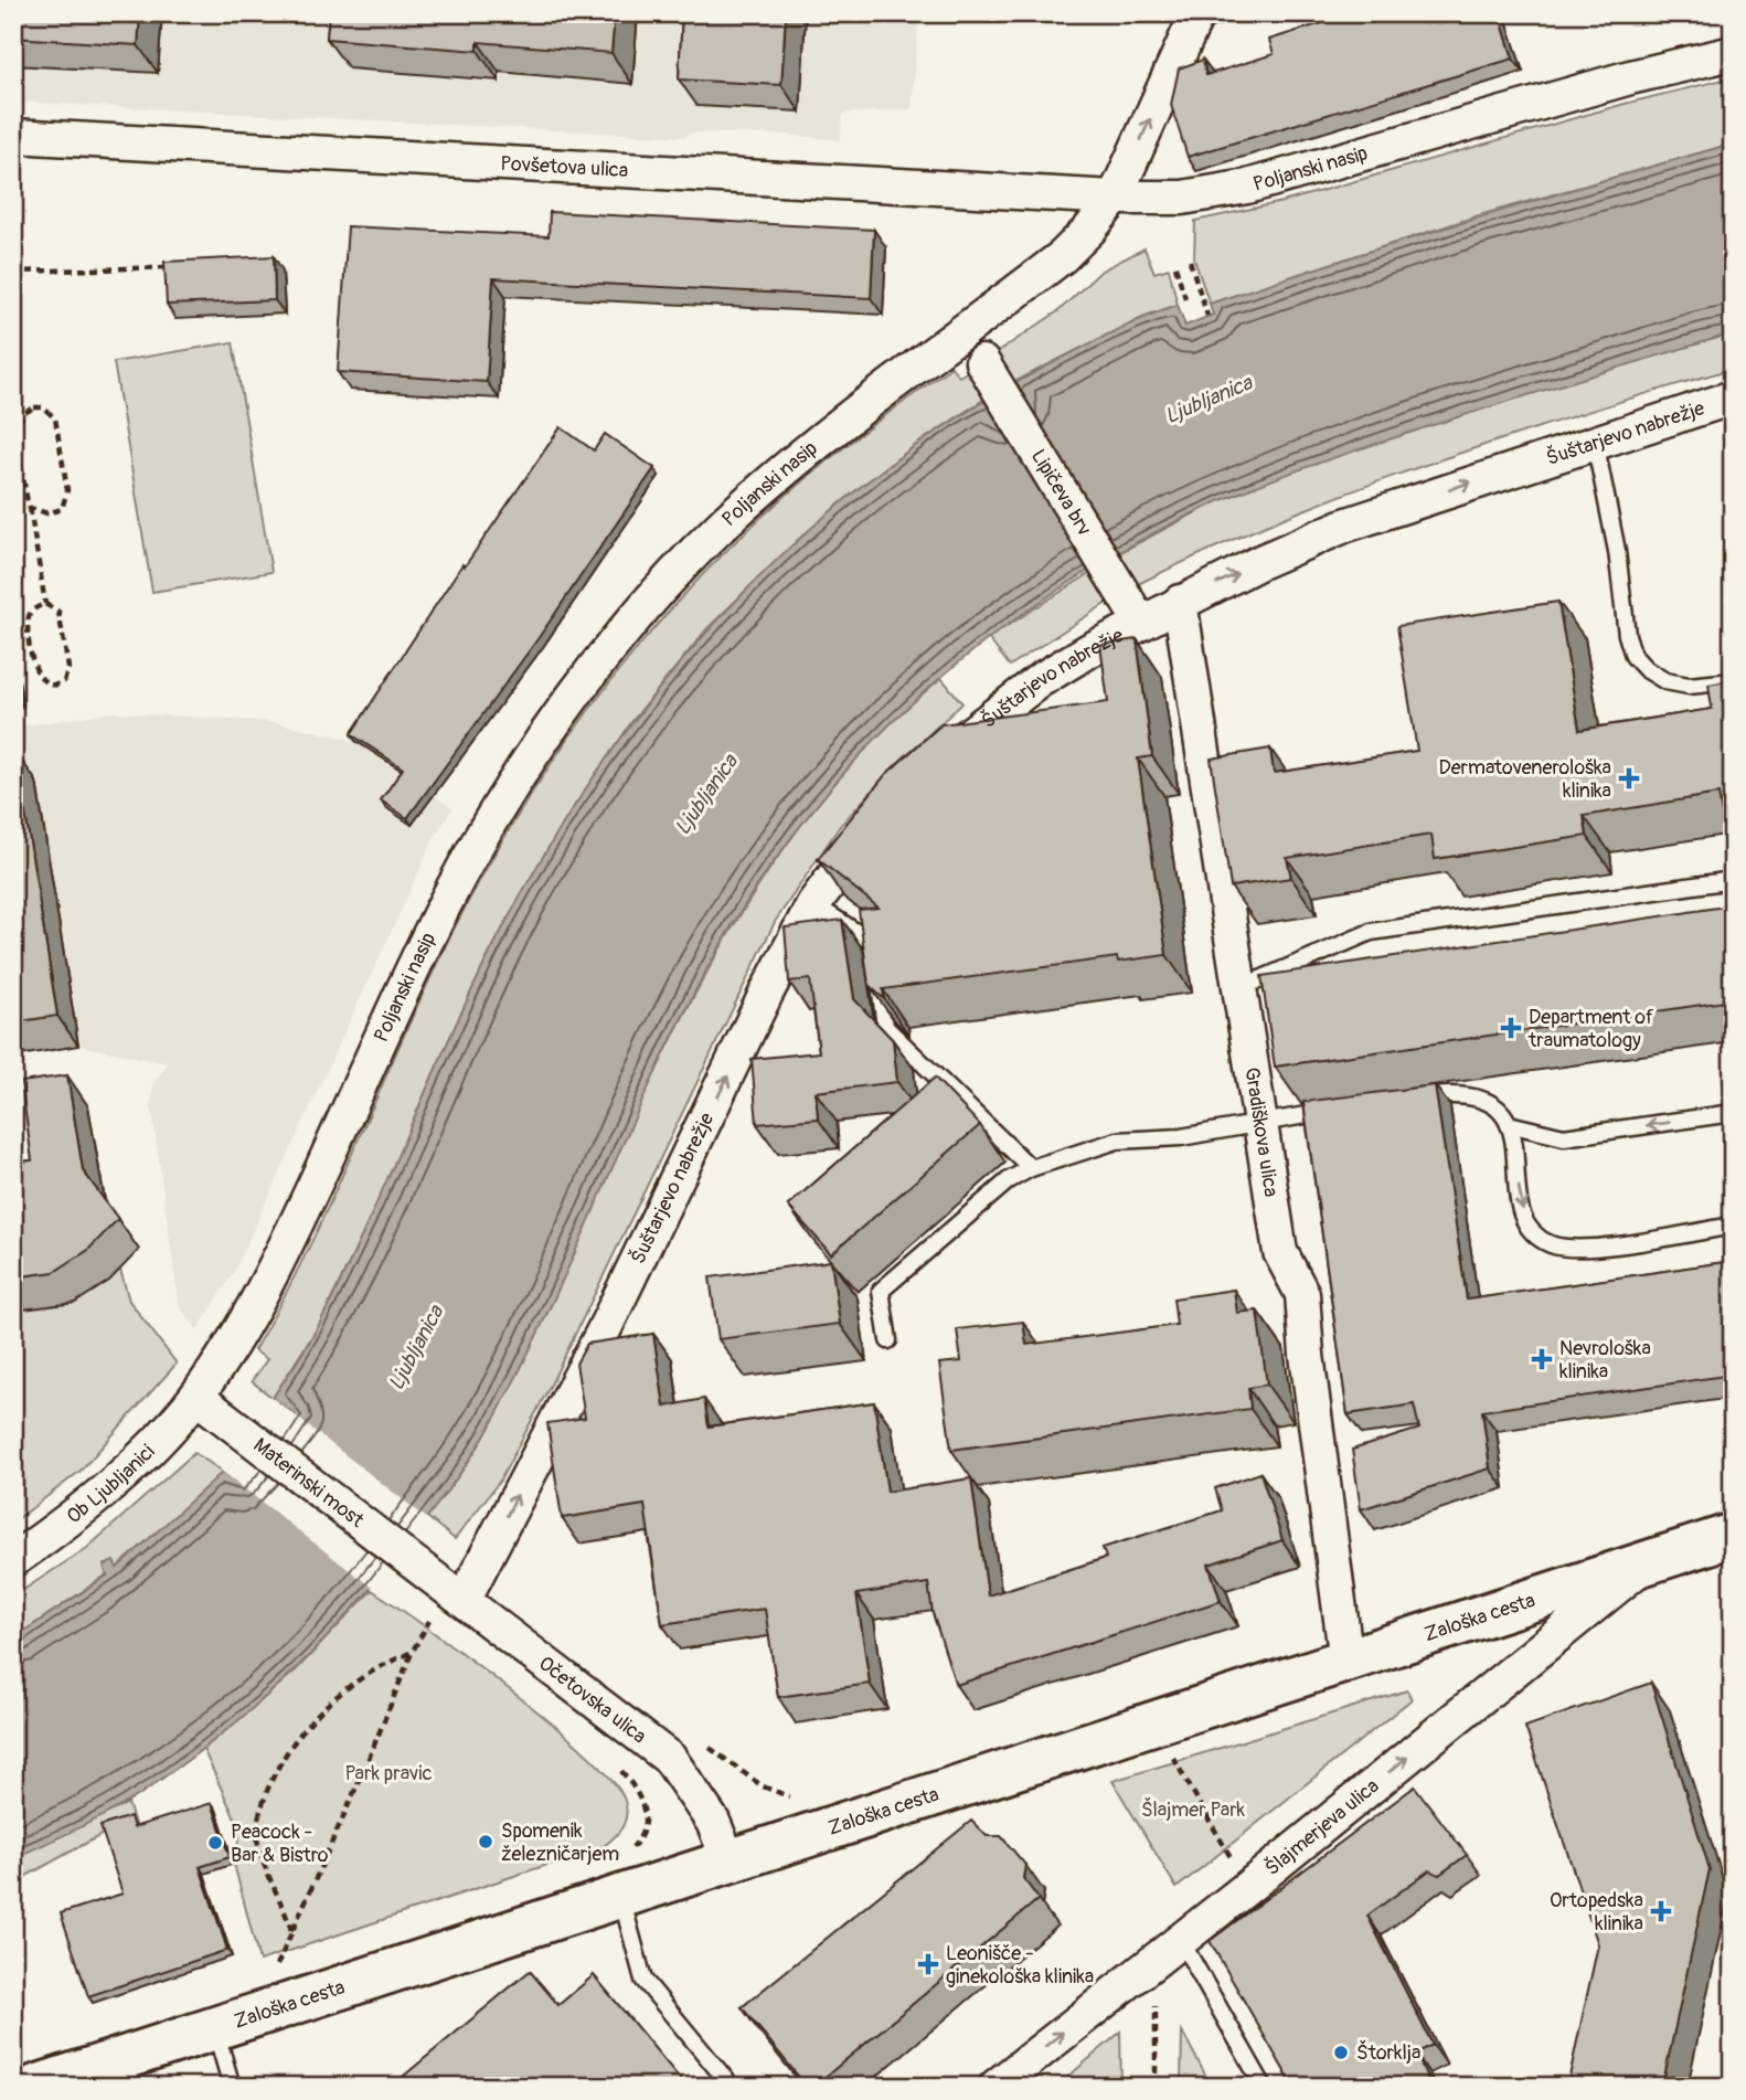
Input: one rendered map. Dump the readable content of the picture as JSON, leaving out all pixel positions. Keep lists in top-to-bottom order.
{
  "streets": {
    "main road": ["Zaloška cesta"],
    "street": [
      "Povšetova ulica",
      "Poljanski nasip",
      "Šuštarjevo nabrežje",
      "Lipičeva brv",
      "Gradiškova ulica",
      "Materinski most",
      "Ob Ljubljanici",
      "Očetovska ulica",
      "Šlajmerjeva ulica"
    ]
  },
  "crossings": [
    ["Povšetova ulica", "Poljanski nasip"],
    ["Poljanski nasip", "Materinski most"],
    ["Poljanski nasip", "Ob Ljubljanici"],
    ["Šuštarjevo nabrežje", "Lipičeva brv"],
    ["Šuštarjevo nabrežje", "Gradiškova ulica"],
    ["Šuštarjevo nabrežje", "Očetovska ulica"],
    ["Gradiškova ulica", "Zaloška cesta"],
    ["Materinski most", "Ob Ljubljanici"],
    ["Materinski most", "Očetovska ulica"],
    ["Zaloška cesta", "Očetovska ulica"],
    ["Zaloška cesta", "Šlajmerjeva ulica"]
  ],
  "one_way": ["Šuštarjevo nabrežje", "Šlajmerjeva ulica"],
  "water": ["Ljubljanica"],
  "parks": ["Park pravic", "Šlajmer Park"],
  "places": {
    "health": [
      "Dermatovenerološka klinika",
      "Department of traumatology",
      "Nevrološka klinika",
      "Ortopedska klinika",
      "Leonišče - ginekološka klinika"
    ],
    "other": ["Spomenik železničarjem", "Peacock - Bar & Bistro", "Štorklja"]
  }
}
